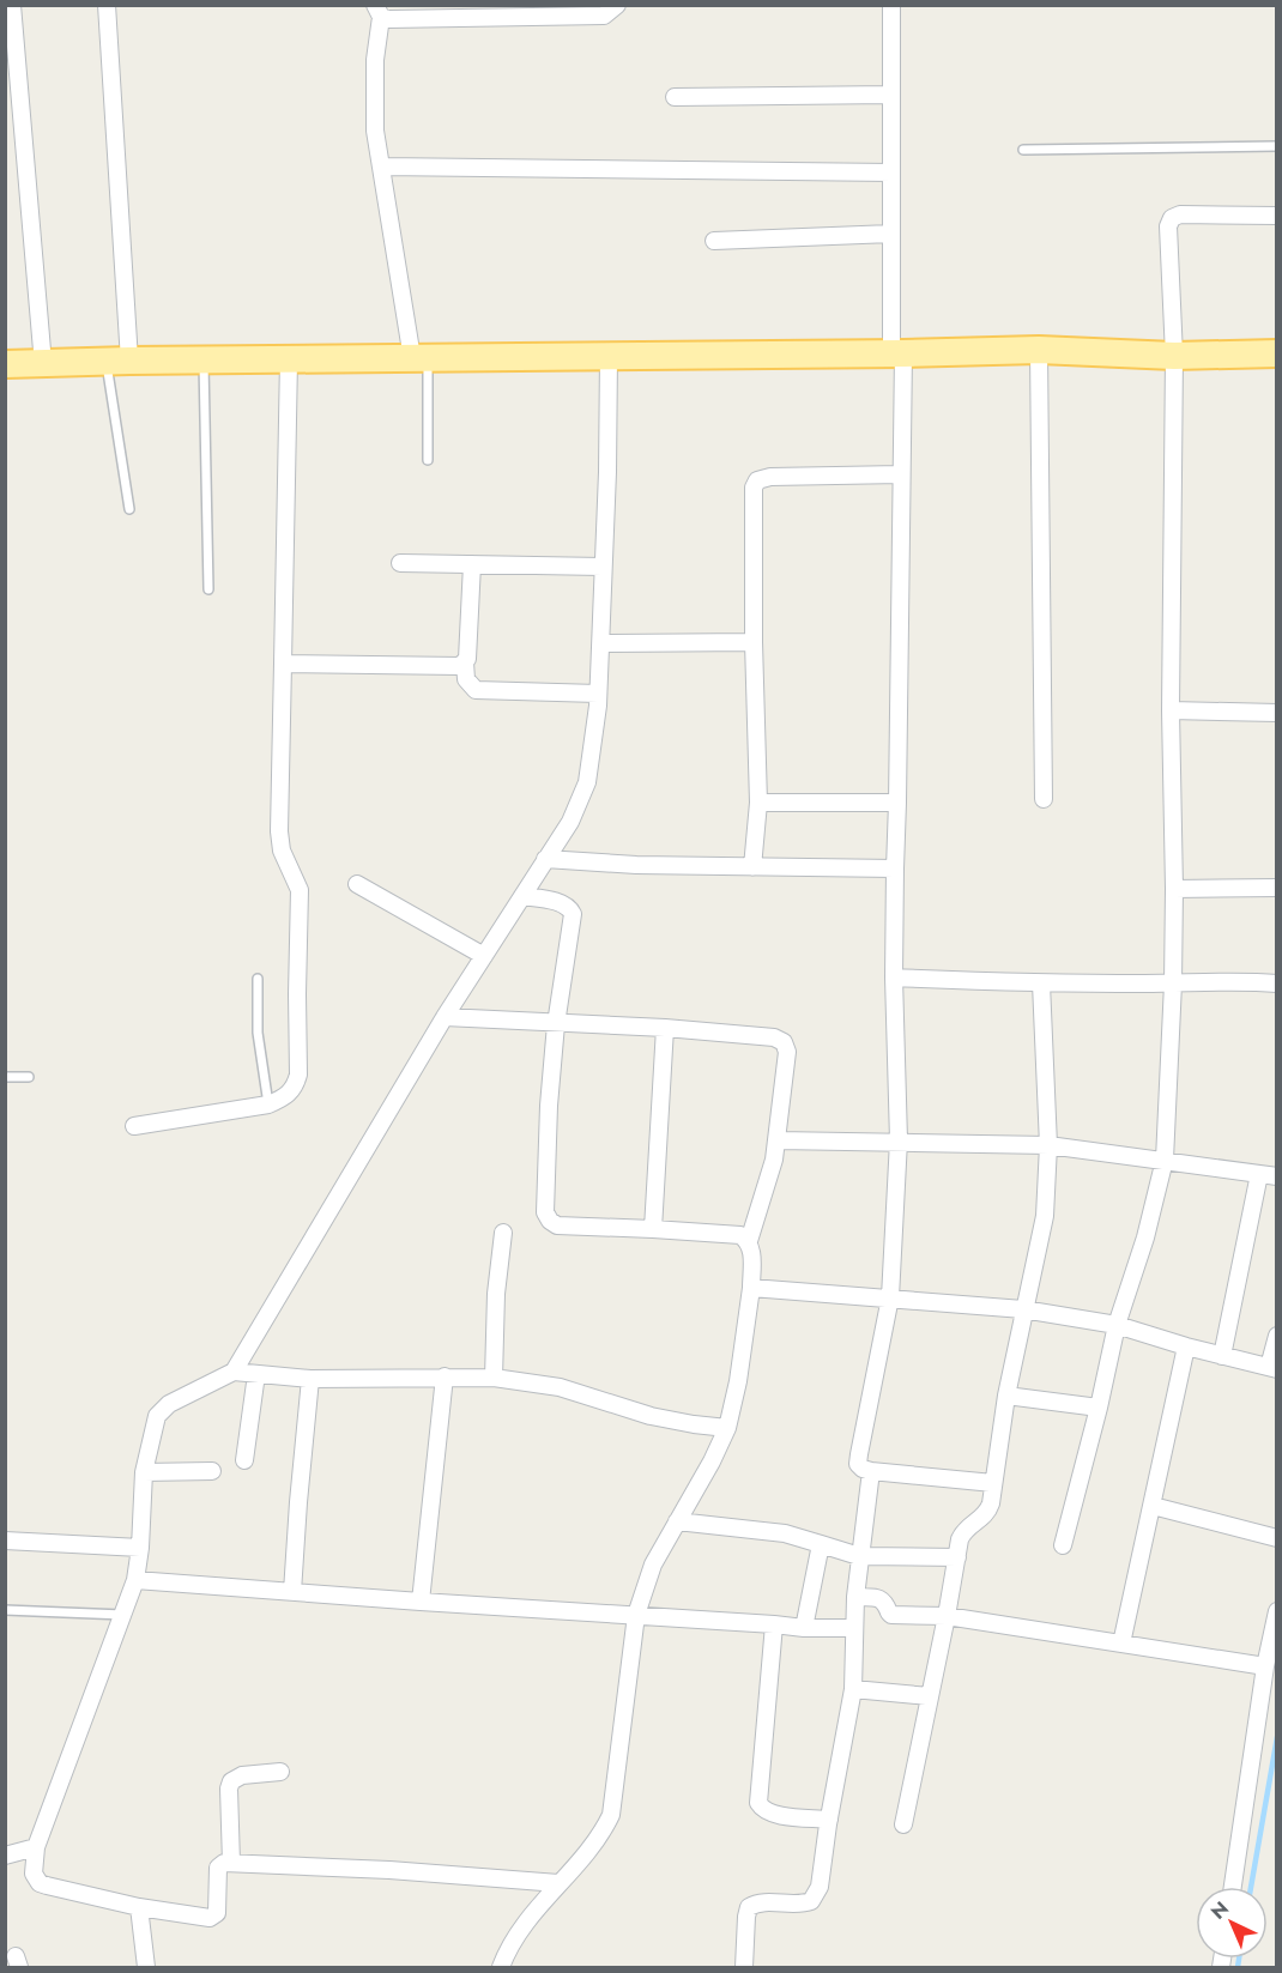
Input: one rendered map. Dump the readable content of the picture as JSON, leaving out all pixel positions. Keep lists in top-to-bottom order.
{
  "north": "top left"
}
